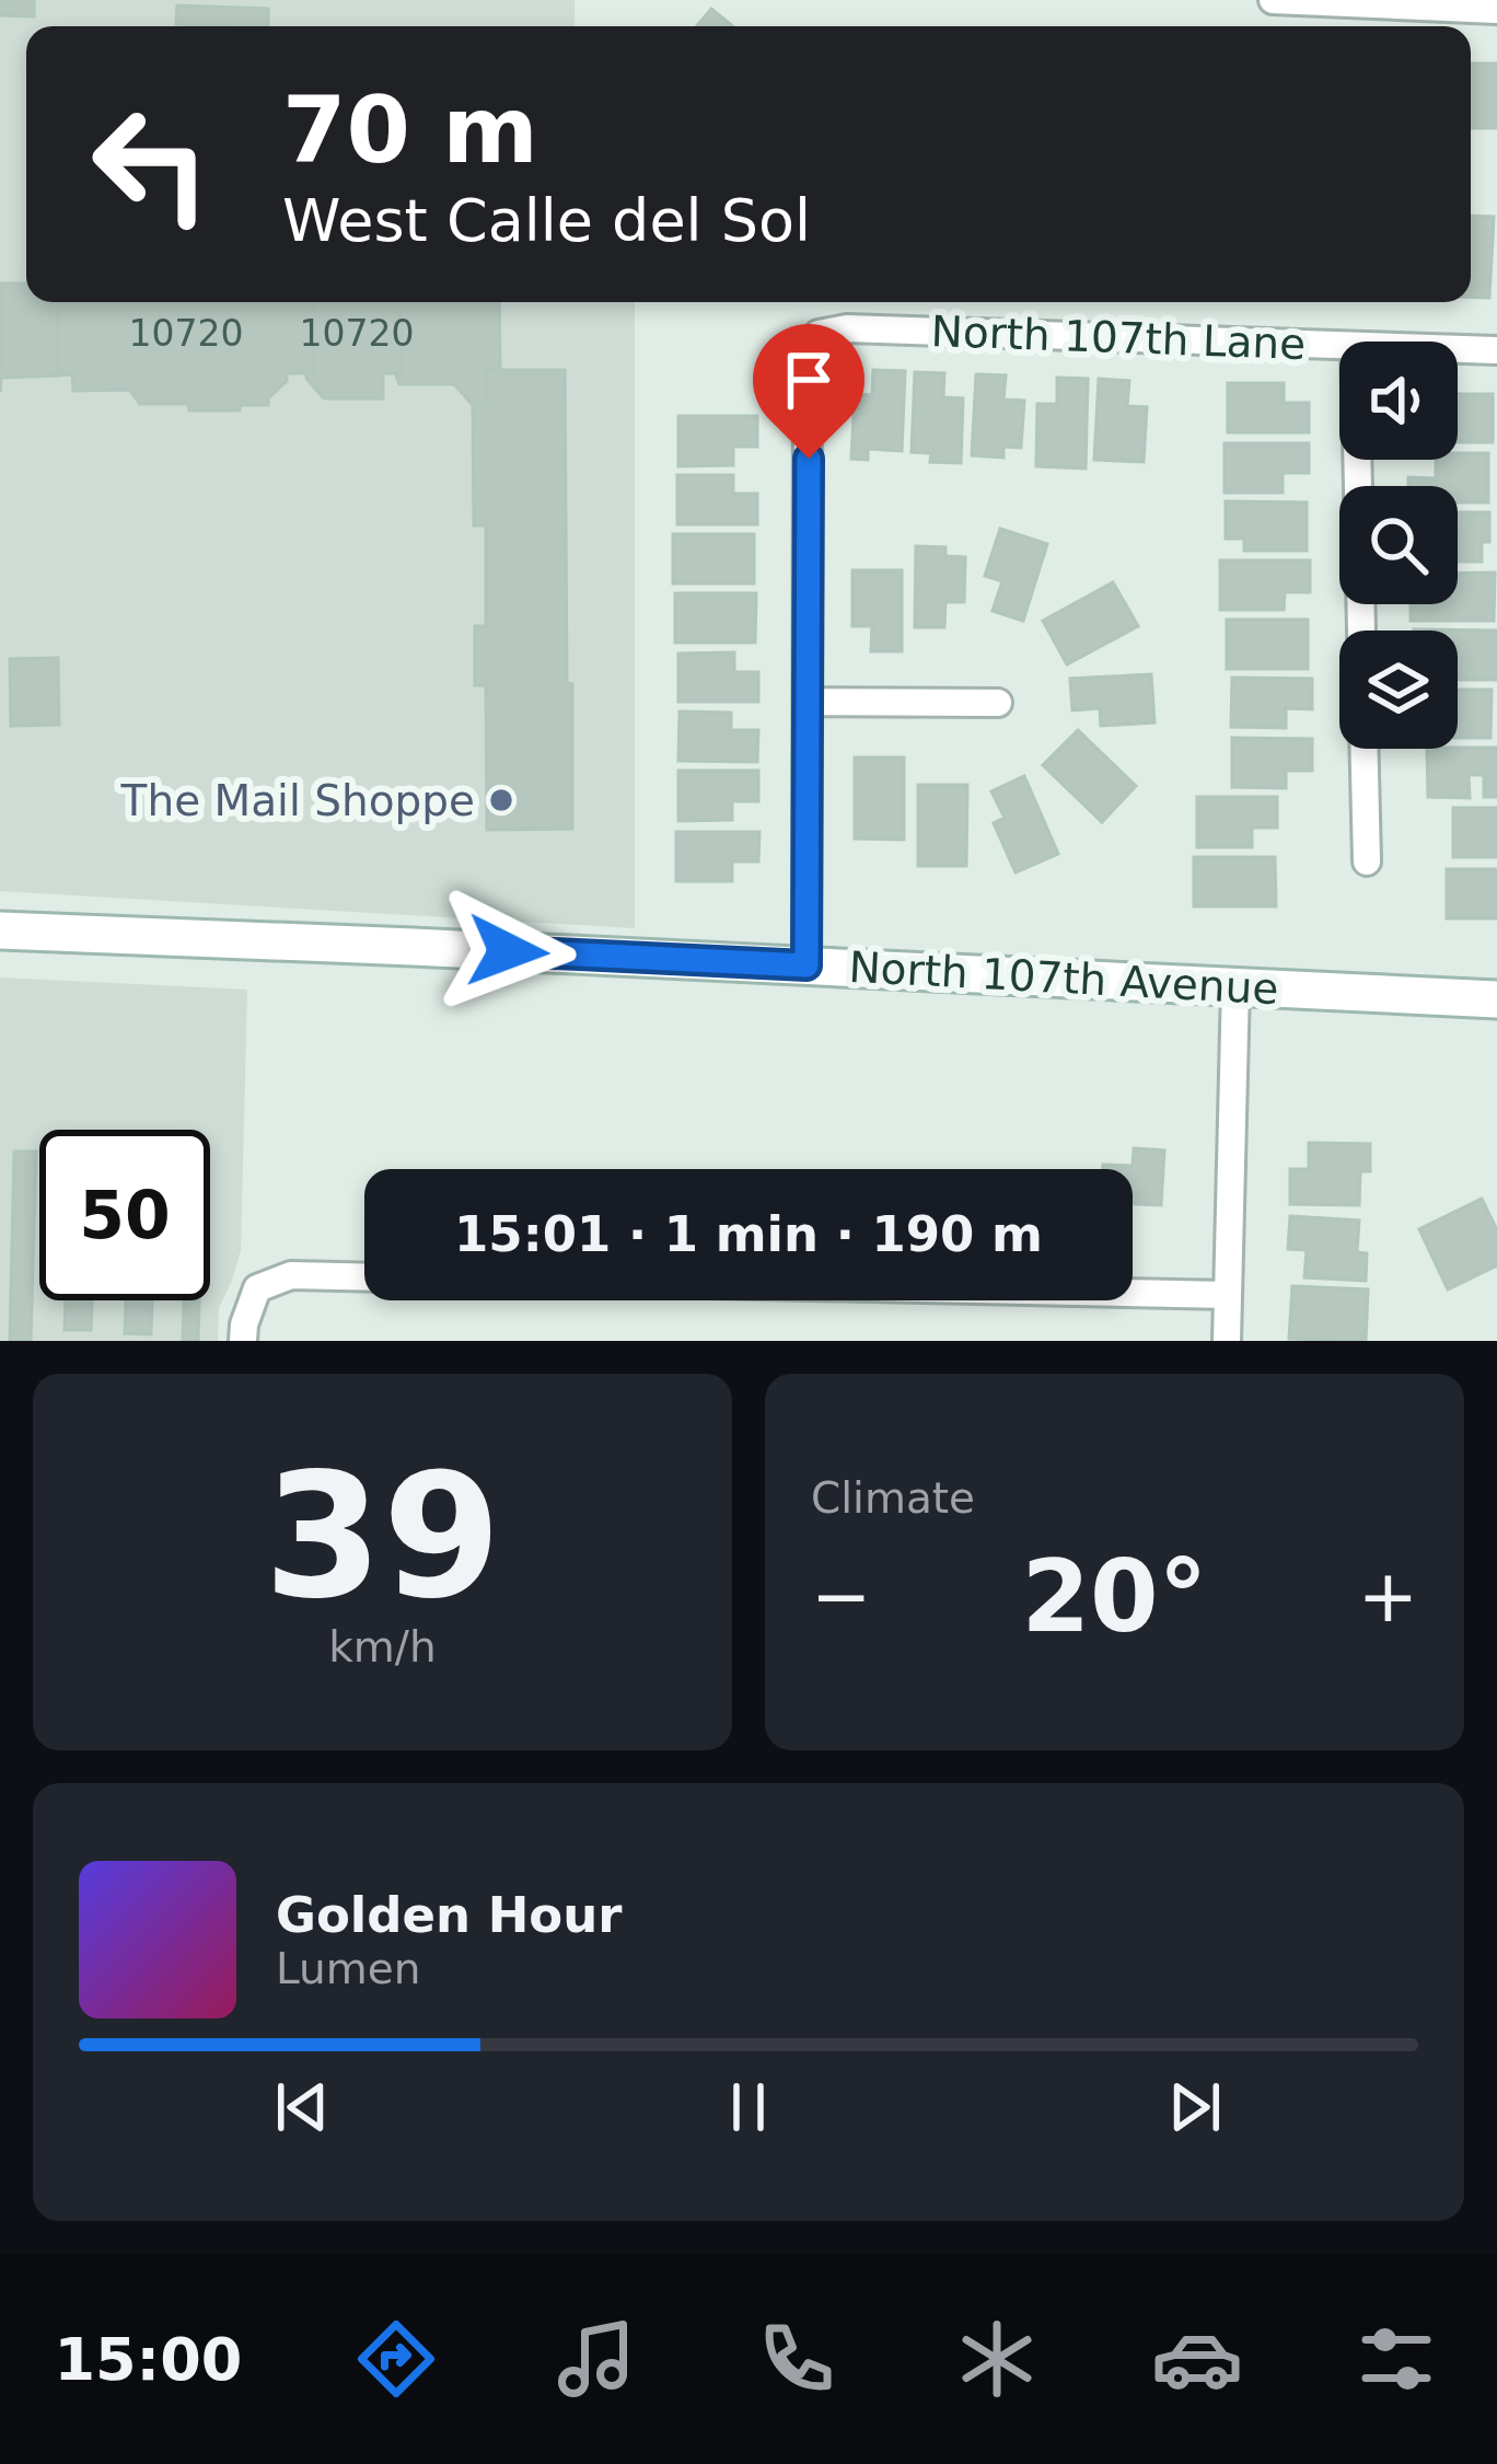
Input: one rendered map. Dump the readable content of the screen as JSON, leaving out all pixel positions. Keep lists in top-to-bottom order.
{
  "streets": {
    "main road": ["North 107th Avenue"],
    "street": ["North 107th Lane"]
  },
  "places": ["The Mail Shoppe"],
  "house_numbers": ["10720", "10720"],
  "page": {
    "turn": ["70 m", "West Calle del Sol"],
    "limit": "50",
    "trip": "15:01 · 1 min · 190 m",
    "tile": [
      ["39", "km/h"],
      "Climate"
    ],
    "heat": ["−", "20°", "+"],
    "song": ["Golden Hour", "Lumen"],
    "tabs": "15:00"
  }
}
